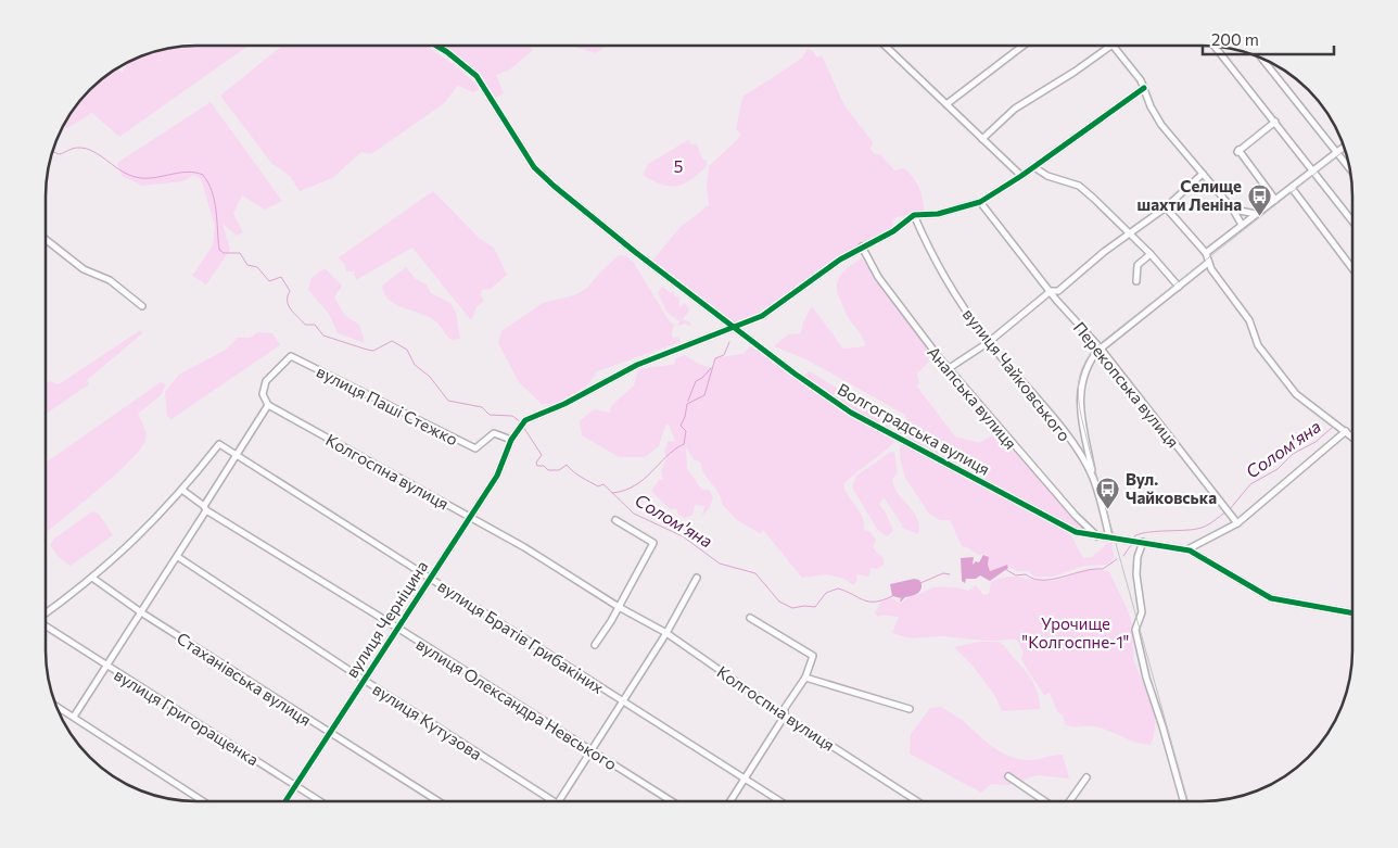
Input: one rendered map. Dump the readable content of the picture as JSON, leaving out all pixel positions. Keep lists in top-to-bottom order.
{
  "streets": {
    "street": [
      "вулиця Чайковського",
      "Перекопська вулиця",
      "Анапська вулиця",
      "вулиця Паші Стежко",
      "Волгоградська вулиця",
      "Колгоспна вулиця",
      "вулиця Черніцина",
      "вулиця Братів Грибакіних",
      "Стаханівська вулиця",
      "вулиця Олександра Невського",
      "вулиця Григоращенка",
      "вулиця Кутузова"
    ]
  },
  "crossings": [
    ["вулиця Чайковського", "Волгоградська вулиця"],
    ["Анапська вулиця", "Волгоградська вулиця"],
    ["вулиця Паші Стежко", "Колгоспна вулиця"],
    ["вулиця Паші Стежко", "вулиця Черніцина"],
    ["Волгоградська вулиця", "вулиця Черніцина"],
    ["Колгоспна вулиця", "вулиця Черніцина"],
    ["вулиця Черніцина", "вулиця Братів Грибакіних"],
    ["вулиця Черніцина", "Стаханівська вулиця"],
    ["вулиця Черніцина", "вулиця Олександра Невського"],
    ["вулиця Черніцина", "вулиця Григоращенка"],
    ["вулиця Черніцина", "вулиця Кутузова"],
    ["вулиця Братів Грибакіних", "вулиця Олександра Невського"]
  ],
  "water": ["Солом'яна"],
  "parks": ["5", "Урочище \"Колгоспне-1\""],
  "places": {
    "bus stop": ["Селище шахти Леніна", "Вул. Чайковська"]
  },
  "scale_bar": "200 m"
}
